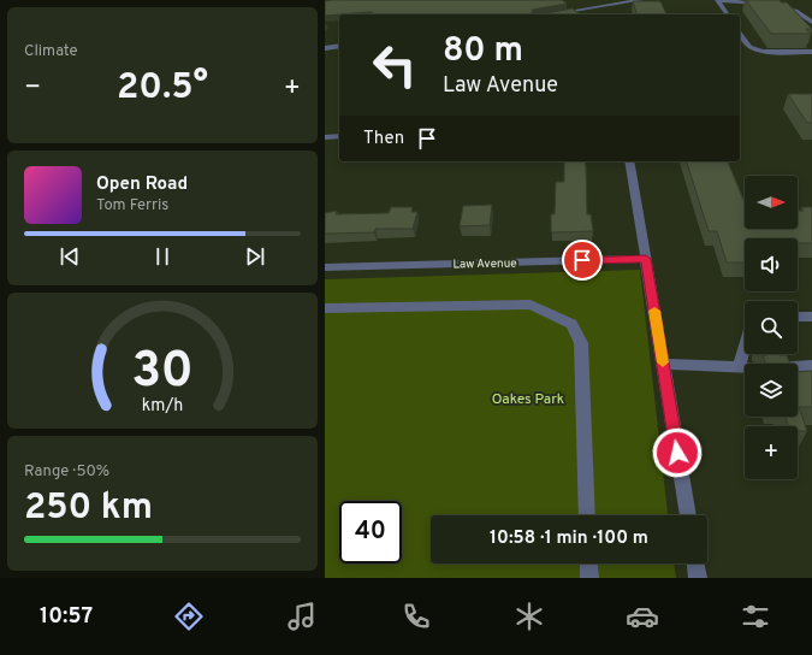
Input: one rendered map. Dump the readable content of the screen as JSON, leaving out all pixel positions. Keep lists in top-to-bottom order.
{
  "streets": {
    "street": ["Law Avenue"]
  },
  "parks": ["Oakes Park"],
  "north": "right",
  "page": {
    "tile": [
      "Climate",
      ["Range · 50%", "250 km"]
    ],
    "turn": ["80 m", "Law Avenue"],
    "heat": ["−", "20.5°", "+"],
    "then": "Then",
    "song": ["Open Road", "Tom Ferris"],
    "map_buttons": "+",
    "limit": "40",
    "trip": "10:58 · 1 min · 100 m",
    "tabs": "10:57",
    "gauge": ["30", "km/h"]
  }
}
